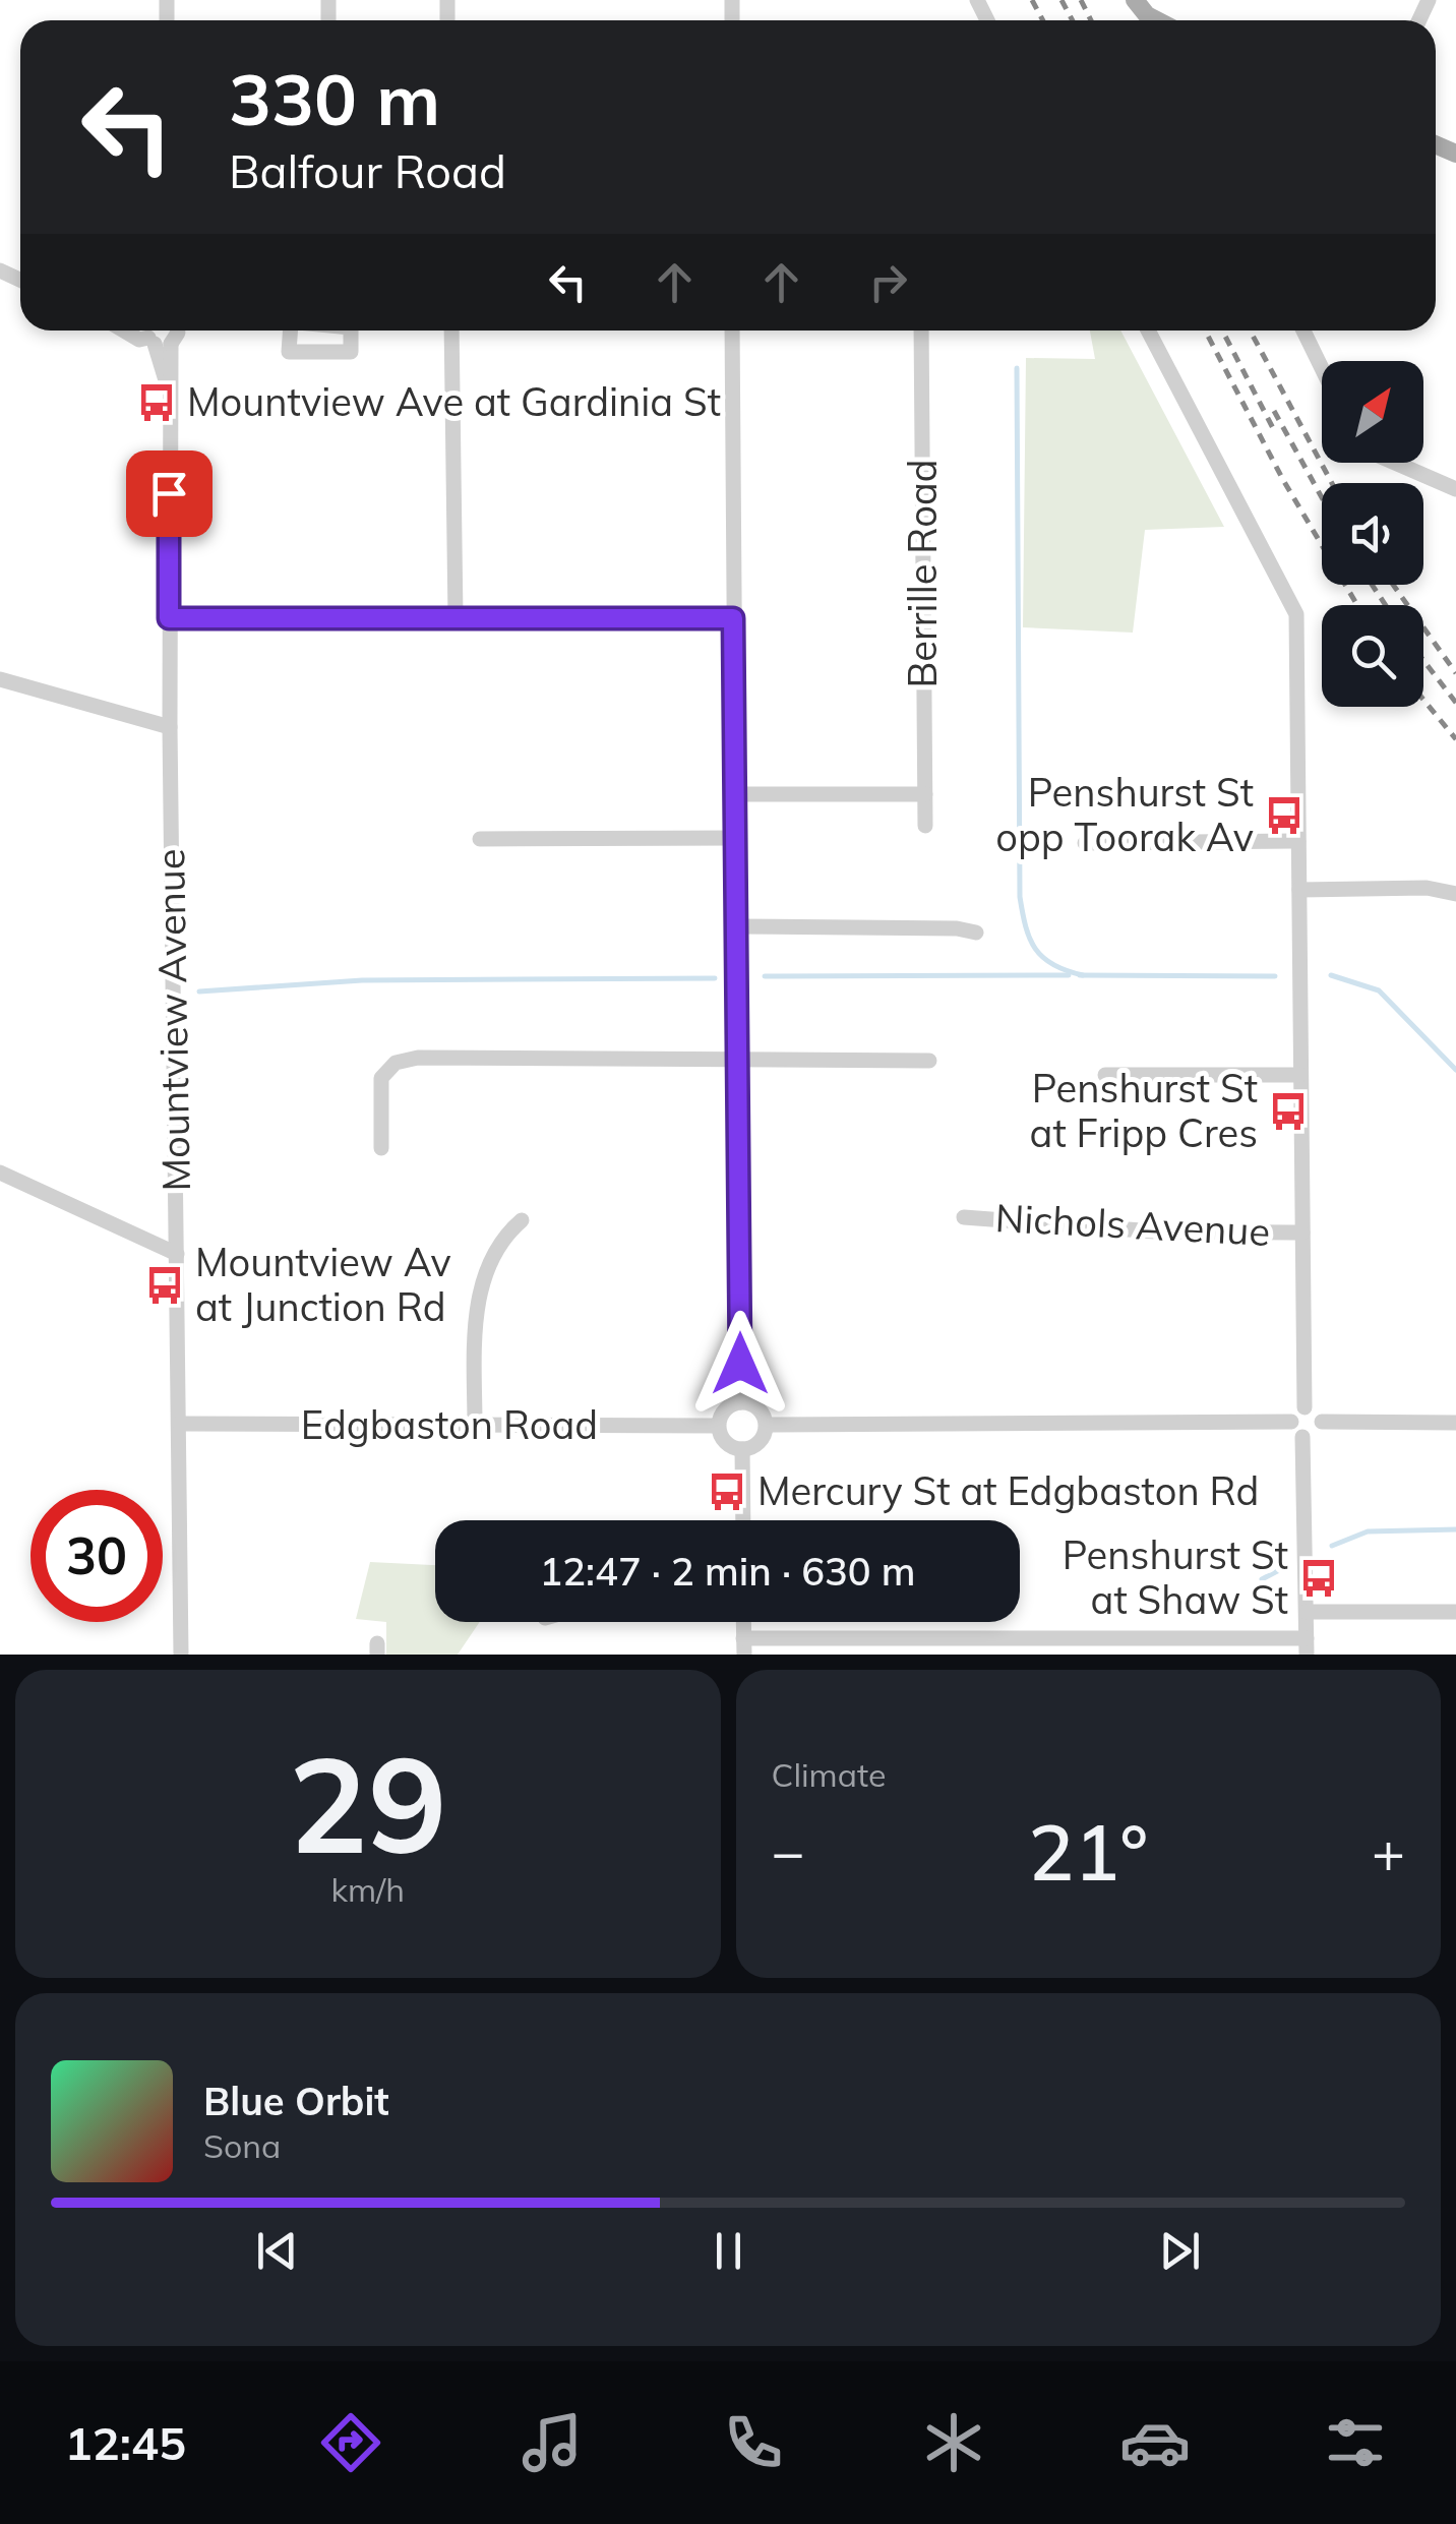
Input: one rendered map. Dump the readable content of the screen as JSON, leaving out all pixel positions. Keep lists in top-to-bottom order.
{
  "streets": {
    "street": [
      "Berrille Road",
      "Mountview Avenue",
      "Nichols Avenue",
      "Edgbaston Road"
    ]
  },
  "crossings": [
    ["Mountview Avenue", "Edgbaston Road"]
  ],
  "places": {
    "bus stop": [
      "Mountview Ave at Gardinia St",
      "Penshurst St opp Toorak Av",
      "Penshurst St at Fripp Cres",
      "Mountview Av at Junction Rd",
      "Mercury St at Edgbaston Rd",
      "Penshurst St at Shaw St"
    ]
  },
  "north": "top right",
  "page": {
    "turn": ["330 m", "Balfour Road"],
    "limit": "30",
    "trip": "12:47 · 2 min · 630 m",
    "tile": [
      ["29", "km/h"],
      "Climate"
    ],
    "heat": ["−", "21°", "+"],
    "song": ["Blue Orbit", "Sona"],
    "tabs": "12:45"
  }
}
